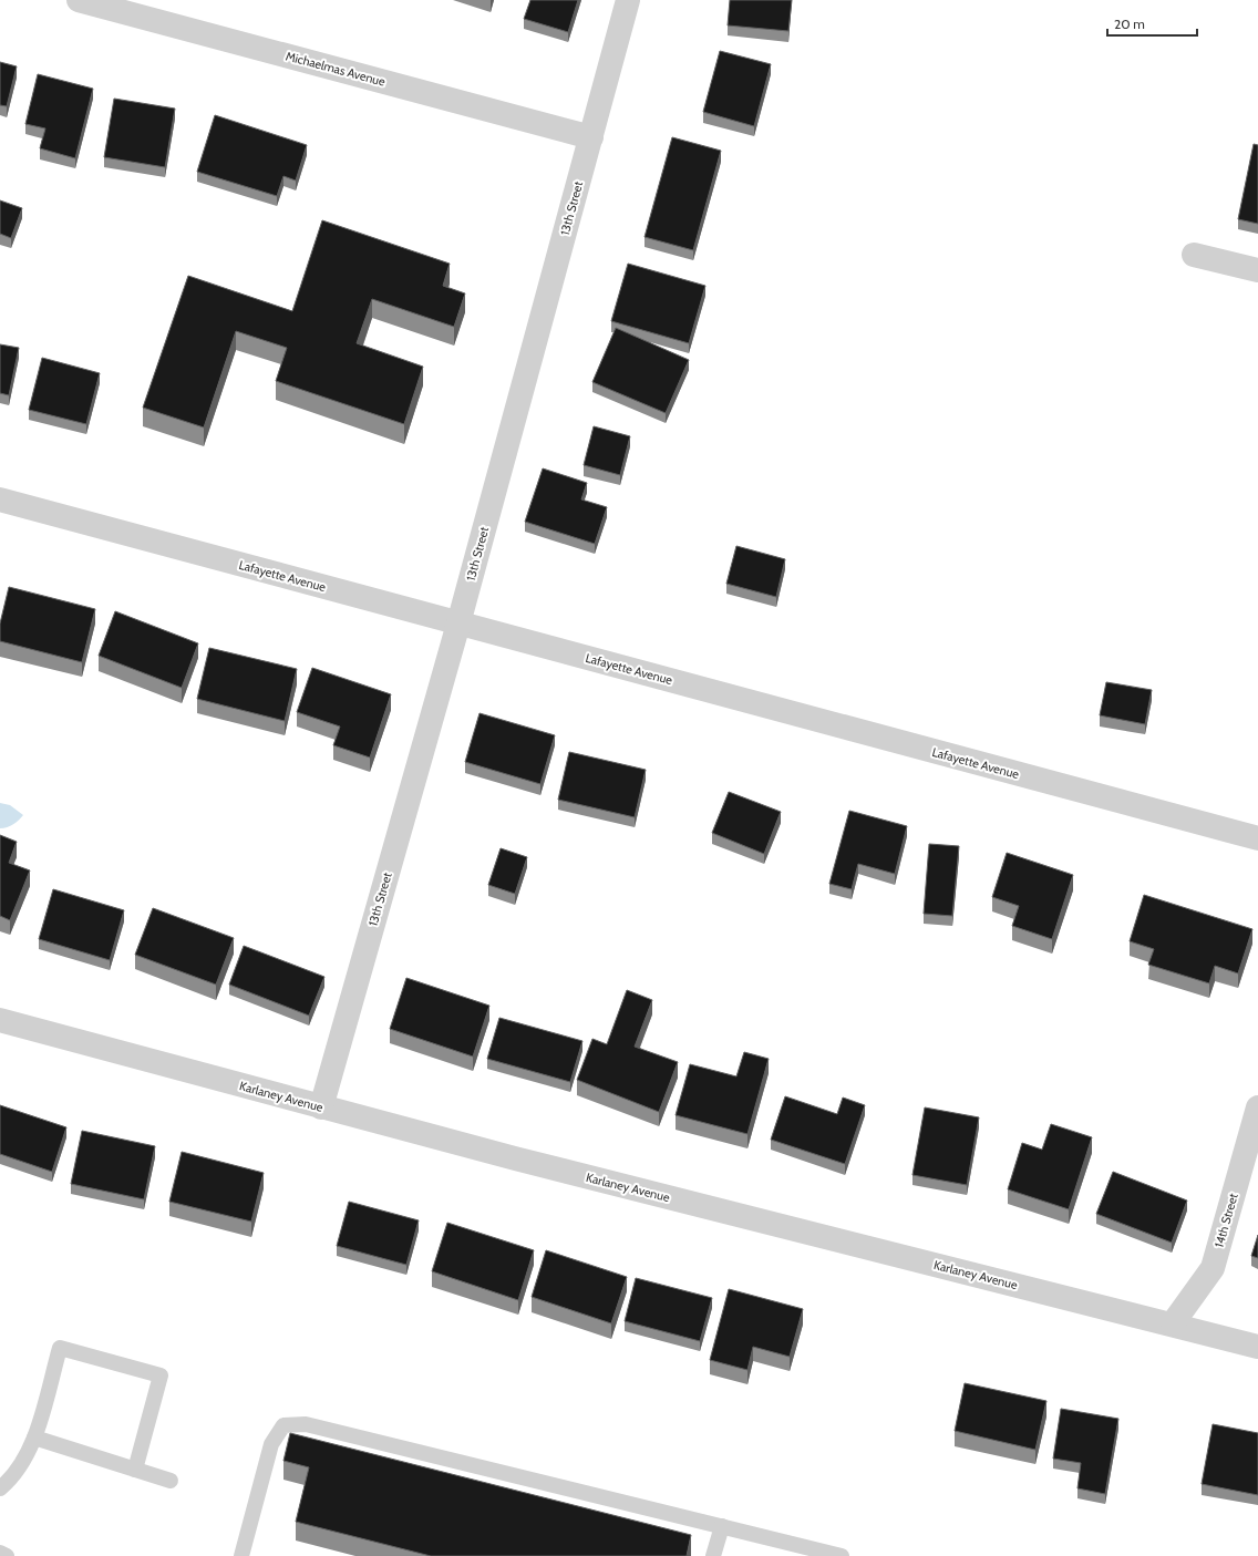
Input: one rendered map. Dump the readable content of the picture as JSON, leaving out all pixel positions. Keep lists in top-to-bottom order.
{
  "streets": {
    "street": [
      "Michaelmas Avenue",
      "13th Street",
      "Lafayette Avenue",
      "Karlaney Avenue",
      "14th Street"
    ]
  },
  "crossings": [
    ["Michaelmas Avenue", "13th Street"],
    ["13th Street", "Lafayette Avenue"],
    ["13th Street", "Karlaney Avenue"],
    ["Karlaney Avenue", "14th Street"]
  ],
  "scale_bar": "20 m"
}
